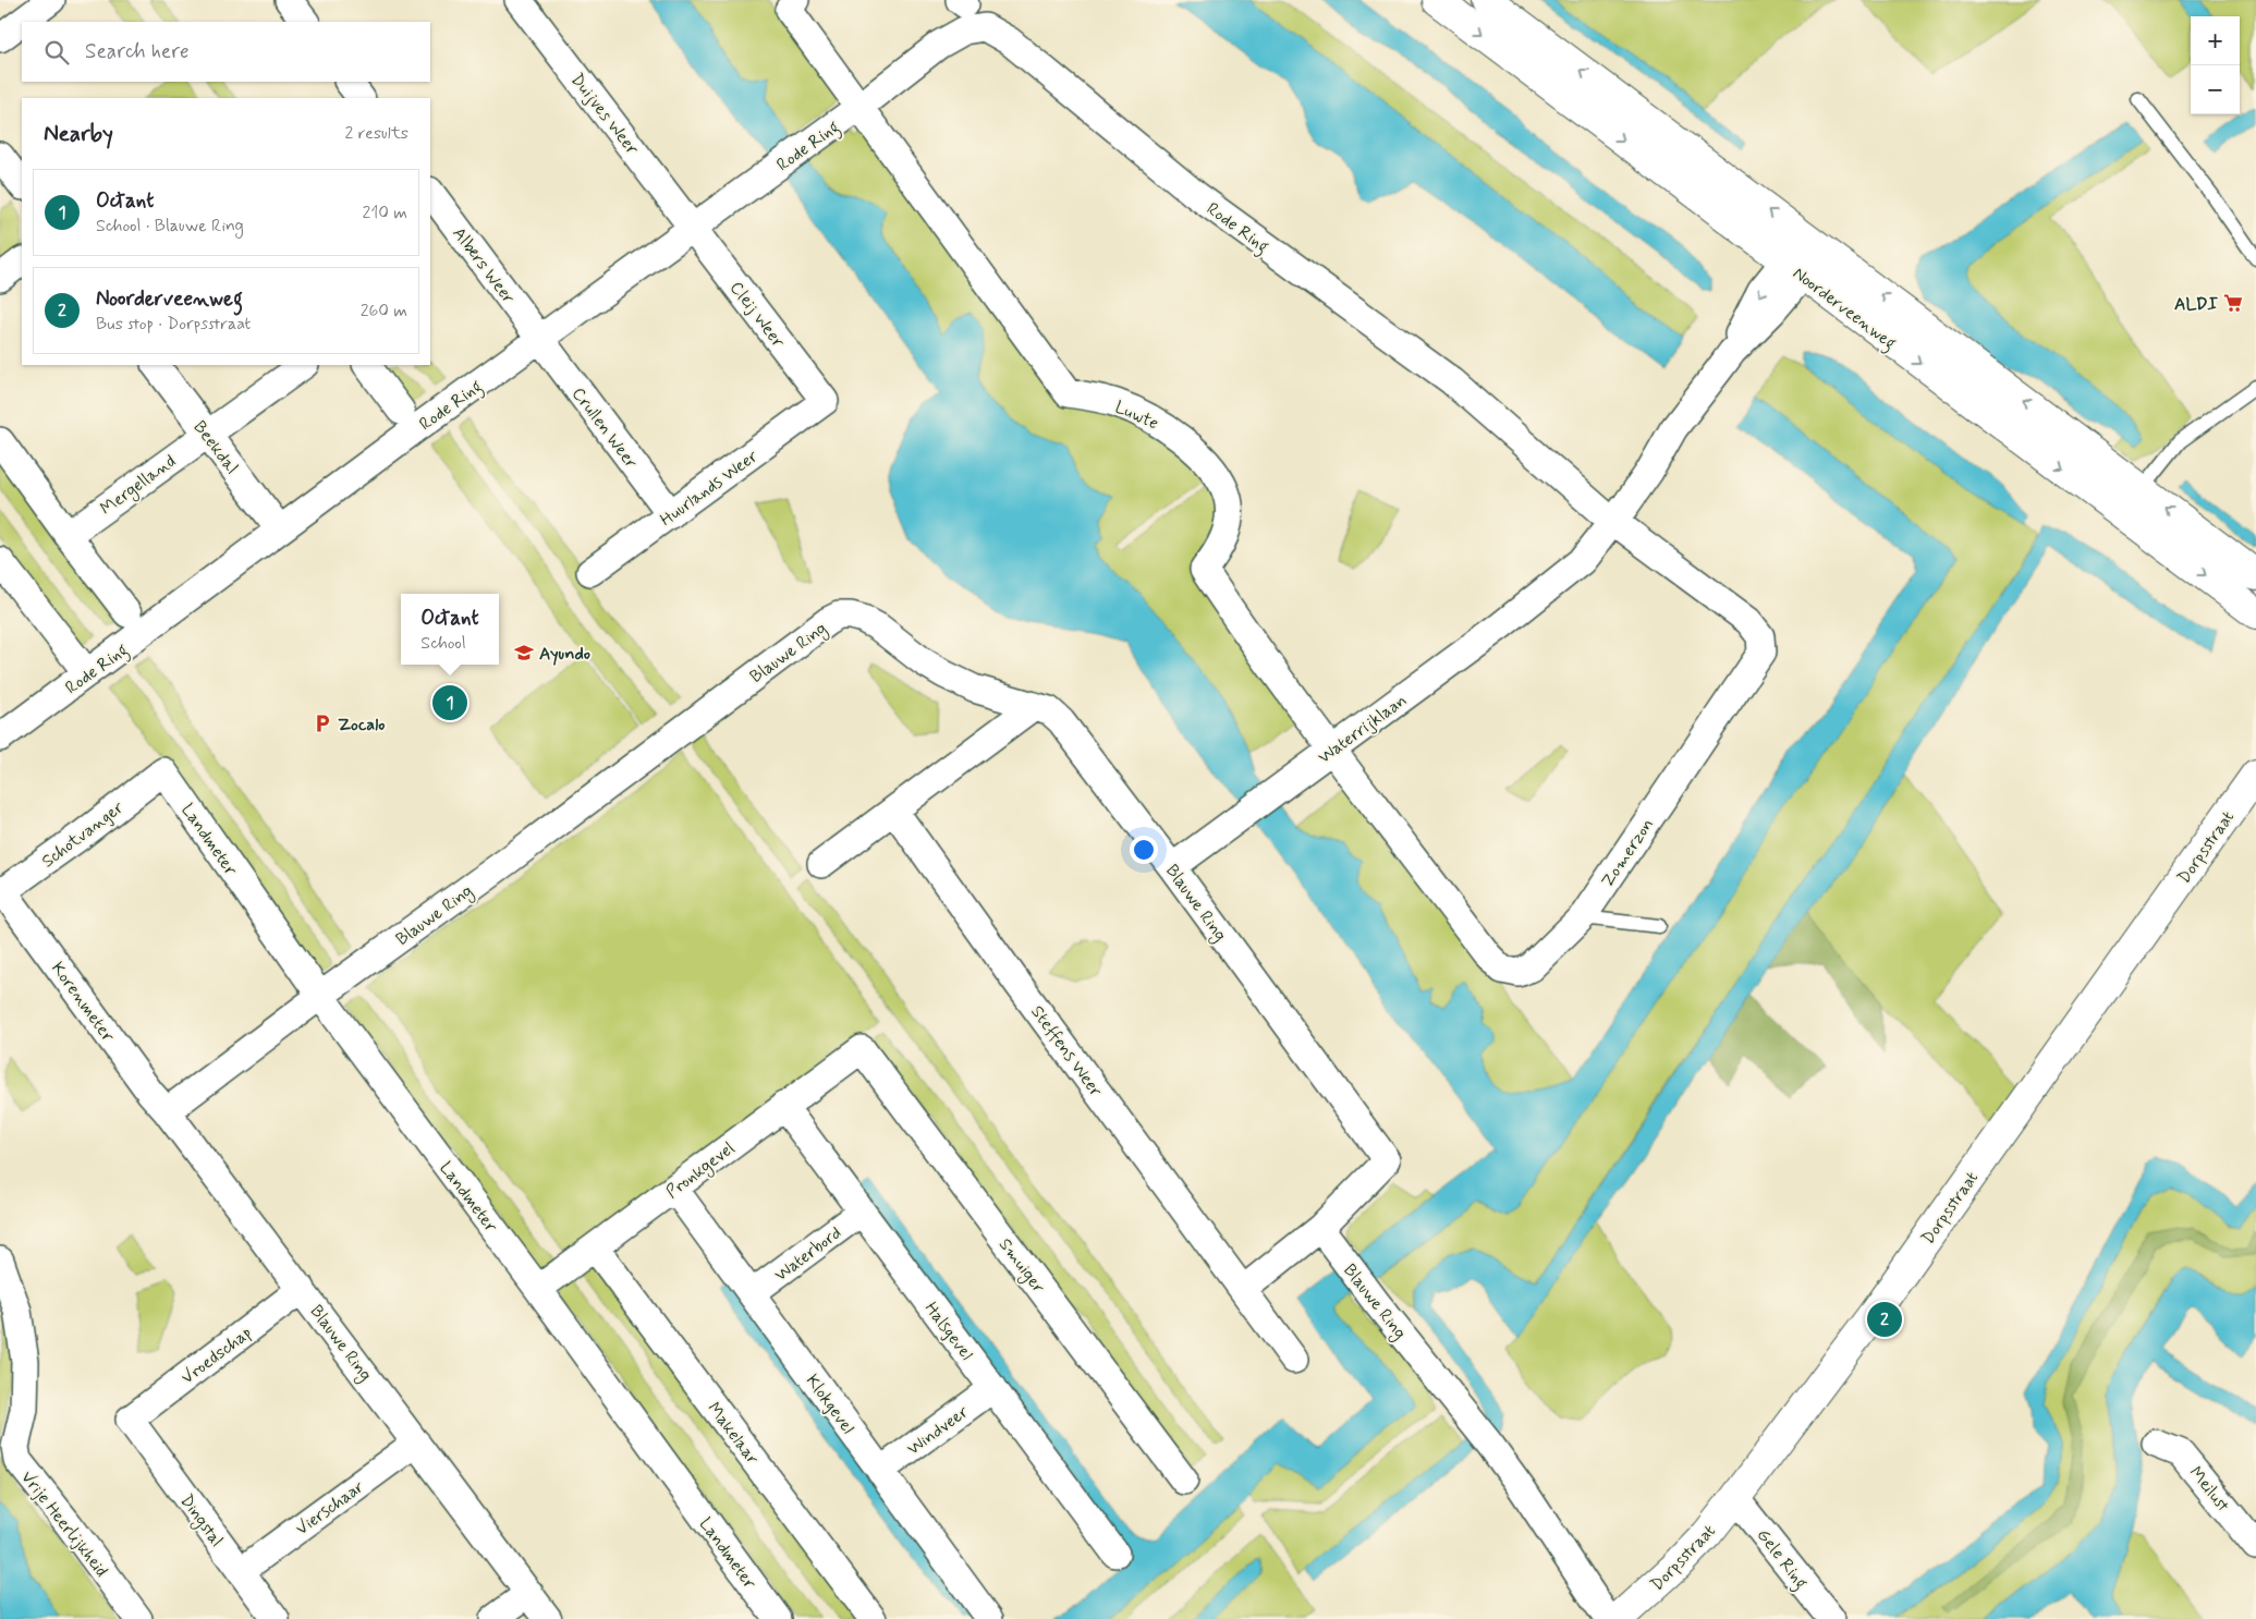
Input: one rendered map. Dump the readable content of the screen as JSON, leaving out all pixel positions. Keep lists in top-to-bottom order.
{
  "streets": {
    "street": [
      "Duijves Weer",
      "Rode Ring",
      "Albers Weer",
      "Noorderveenweg",
      "Cleij Weer",
      "Luwte",
      "Crullen Weer",
      "Beekdal",
      "Mergelland",
      "Huurlands Weer",
      "Blauwe Ring",
      "Waterrijklaan",
      "Schotvanger",
      "Landmeter",
      "Dorpsstraat",
      "Zomerzon",
      "Korenmeter",
      "Steffens Weer",
      "Pronkgevel",
      "Waterbord",
      "Smuiger",
      "Halsgevel",
      "Vroedschap",
      "Klokgevel",
      "Windveer",
      "Makelaar",
      "Meilust",
      "Vierschaar",
      "Dingstal",
      "Vrije Heerlijkheid",
      "Gele Ring"
    ]
  },
  "crossings": [
    ["Duijves Weer", "Rode Ring"],
    ["Duijves Weer", "Cleij Weer"],
    ["Rode Ring", "Albers Weer"],
    ["Rode Ring", "Cleij Weer"],
    ["Rode Ring", "Luwte"],
    ["Rode Ring", "Crullen Weer"],
    ["Rode Ring", "Beekdal"],
    ["Rode Ring", "Waterrijklaan"],
    ["Rode Ring", "Zomerzon"],
    ["Albers Weer", "Crullen Weer"],
    ["Noorderveenweg", "Waterrijklaan"],
    ["Cleij Weer", "Huurlands Weer"],
    ["Luwte", "Waterrijklaan"],
    ["Luwte", "Zomerzon"],
    ["Crullen Weer", "Huurlands Weer"],
    ["Beekdal", "Mergelland"],
    ["Blauwe Ring", "Waterrijklaan"],
    ["Blauwe Ring", "Landmeter"],
    ["Blauwe Ring", "Korenmeter"],
    ["Blauwe Ring", "Vroedschap"],
    ["Blauwe Ring", "Vierschaar"],
    ["Waterrijklaan", "Zomerzon"],
    ["Schotvanger", "Landmeter"],
    ["Schotvanger", "Korenmeter"],
    ["Landmeter", "Pronkgevel"],
    ["Dorpsstraat", "Gele Ring"],
    ["Pronkgevel", "Smuiger"],
    ["Pronkgevel", "Halsgevel"],
    ["Pronkgevel", "Klokgevel"],
    ["Pronkgevel", "Makelaar"],
    ["Waterbord", "Halsgevel"],
    ["Waterbord", "Klokgevel"],
    ["Halsgevel", "Windveer"],
    ["Vroedschap", "Dingstal"],
    ["Klokgevel", "Windveer"],
    ["Vierschaar", "Dingstal"]
  ],
  "places": {
    "supermarket": ["ALDI"],
    "school or university": ["Ayundo"],
    "parking": ["Zocalo"]
  },
  "page": {
    "map_buttons": ["+", "−"],
    "search": "Search here",
    "heading": ["Nearby", "2 results"],
    "list": [
      {
        "mark": "1",
        "name": "Octant",
        "note": "School · Blauwe Ring",
        "value": "210 m"
      },
      {
        "mark": "2",
        "name": "Noorderveenweg",
        "note": "Bus stop · Dorpsstraat",
        "value": "260 m"
      }
    ],
    "popup": ["Octant", "School"],
    "pins": ["1", "2"]
  }
}
